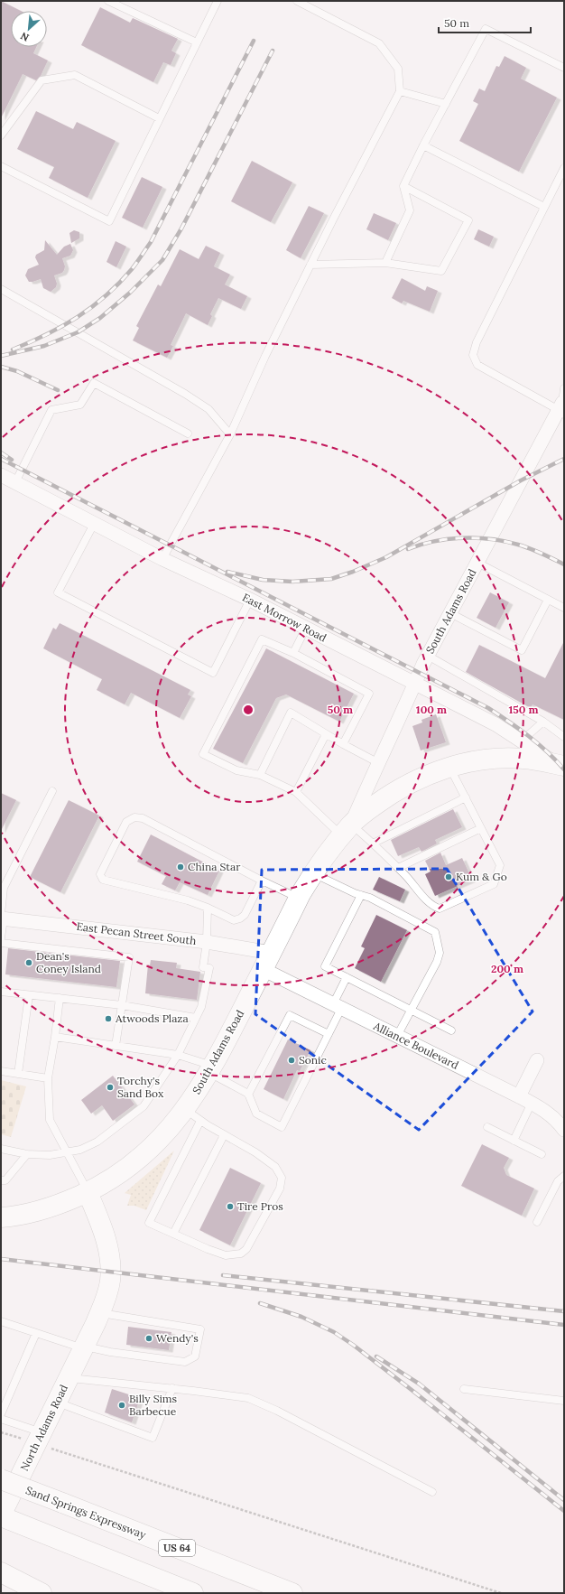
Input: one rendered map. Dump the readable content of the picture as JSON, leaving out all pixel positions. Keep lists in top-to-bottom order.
{
  "streets": {
    "main road": [
      "South Adams Road",
      "North Adams Road",
      "Sand Springs Expressway",
      "US 64"
    ],
    "street": ["East Morrow Road", "East Pecan Street South", "Alliance Boulevard"]
  },
  "crossings": [
    ["South Adams Road", "East Morrow Road"],
    ["South Adams Road", "East Pecan Street South"],
    ["South Adams Road", "Alliance Boulevard"],
    ["East Pecan Street South", "Alliance Boulevard"]
  ],
  "places": [
    "China Star",
    "Kum & Go",
    "Dean's Coney Island",
    "Atwoods Plaza",
    "Sonic",
    "Torchy's Sand Box",
    "Tire Pros",
    "Wendy's",
    "Billy Sims Barbecue"
  ],
  "scale_bar": "50 m",
  "north": "bottom left",
  "rings": [
    "50 m",
    "100 m",
    "150 m",
    "200 m"
  ]
}
